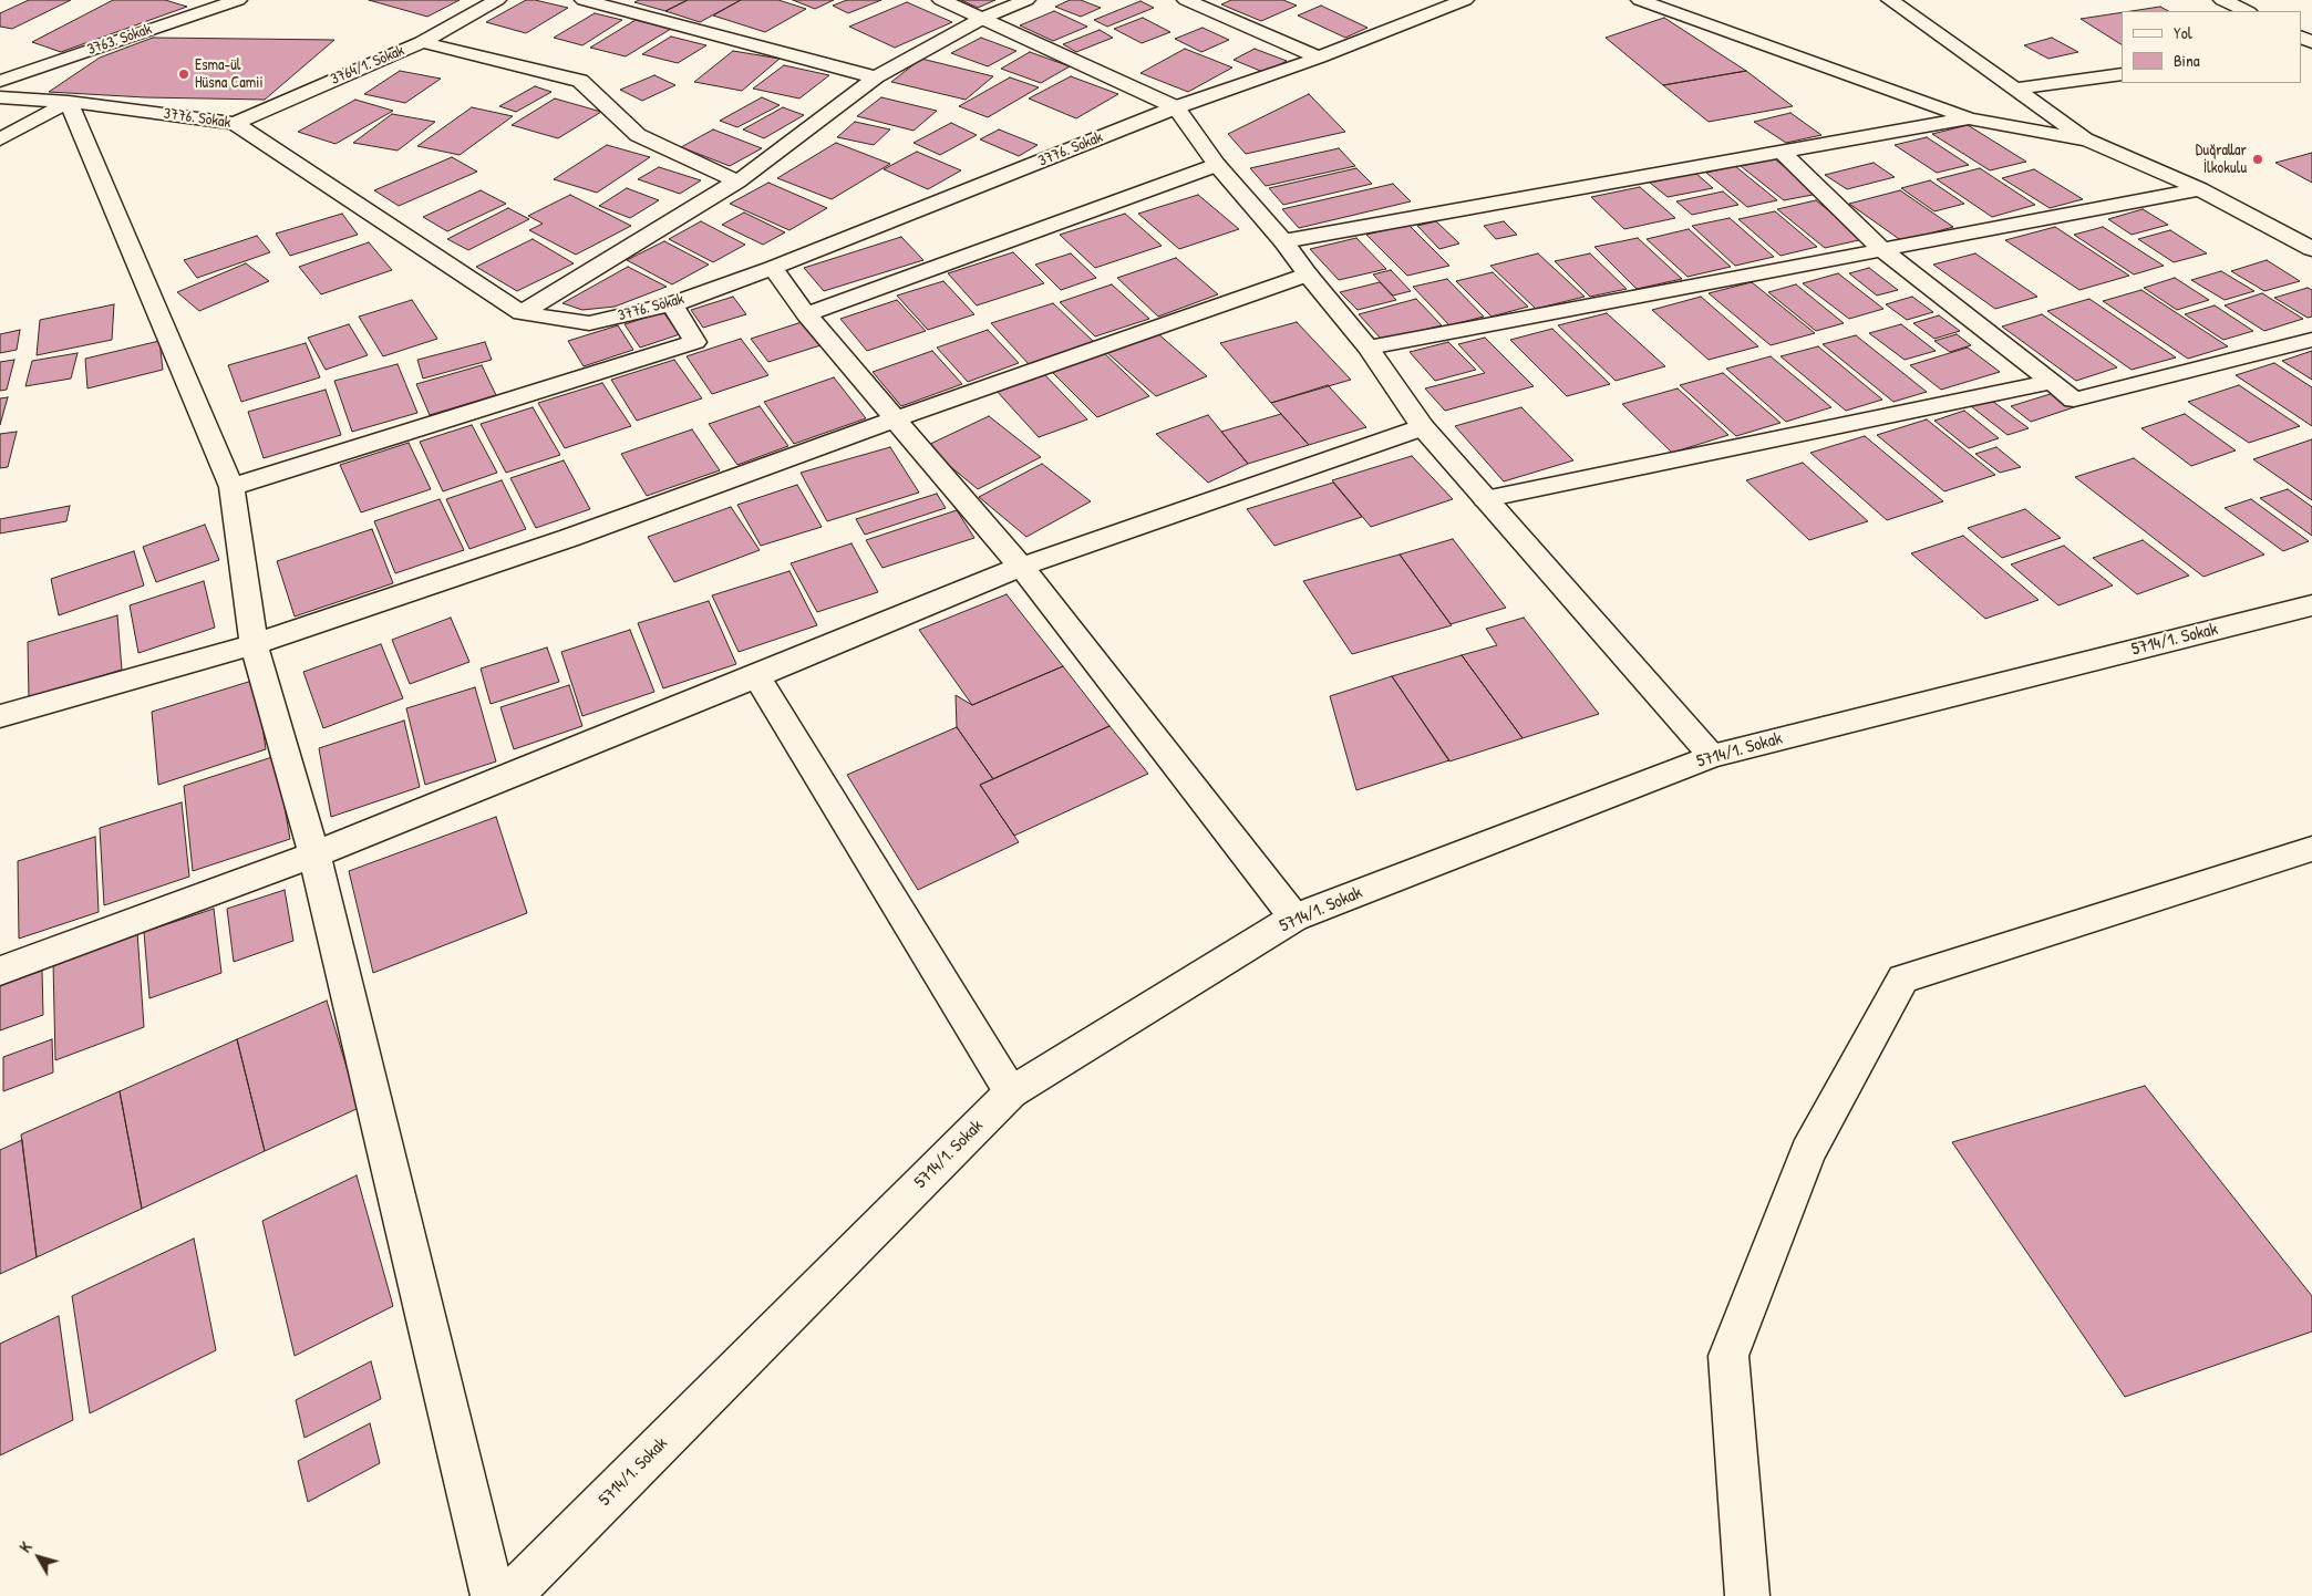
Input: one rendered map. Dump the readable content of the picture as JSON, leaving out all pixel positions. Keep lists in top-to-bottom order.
{
  "streets": {
    "street": [
      "3763. Sokak",
      "3764/1. Sokak",
      "3776. Sokak",
      "5714/1. Sokak"
    ]
  },
  "crossings": [
    ["3764/1. Sokak", "3776. Sokak"]
  ],
  "places": ["Esma-ül Hüsna Camii", "Duğrallar İlkokulu"],
  "legend": ["Yol", "Bina"],
  "north": "top left"
}
